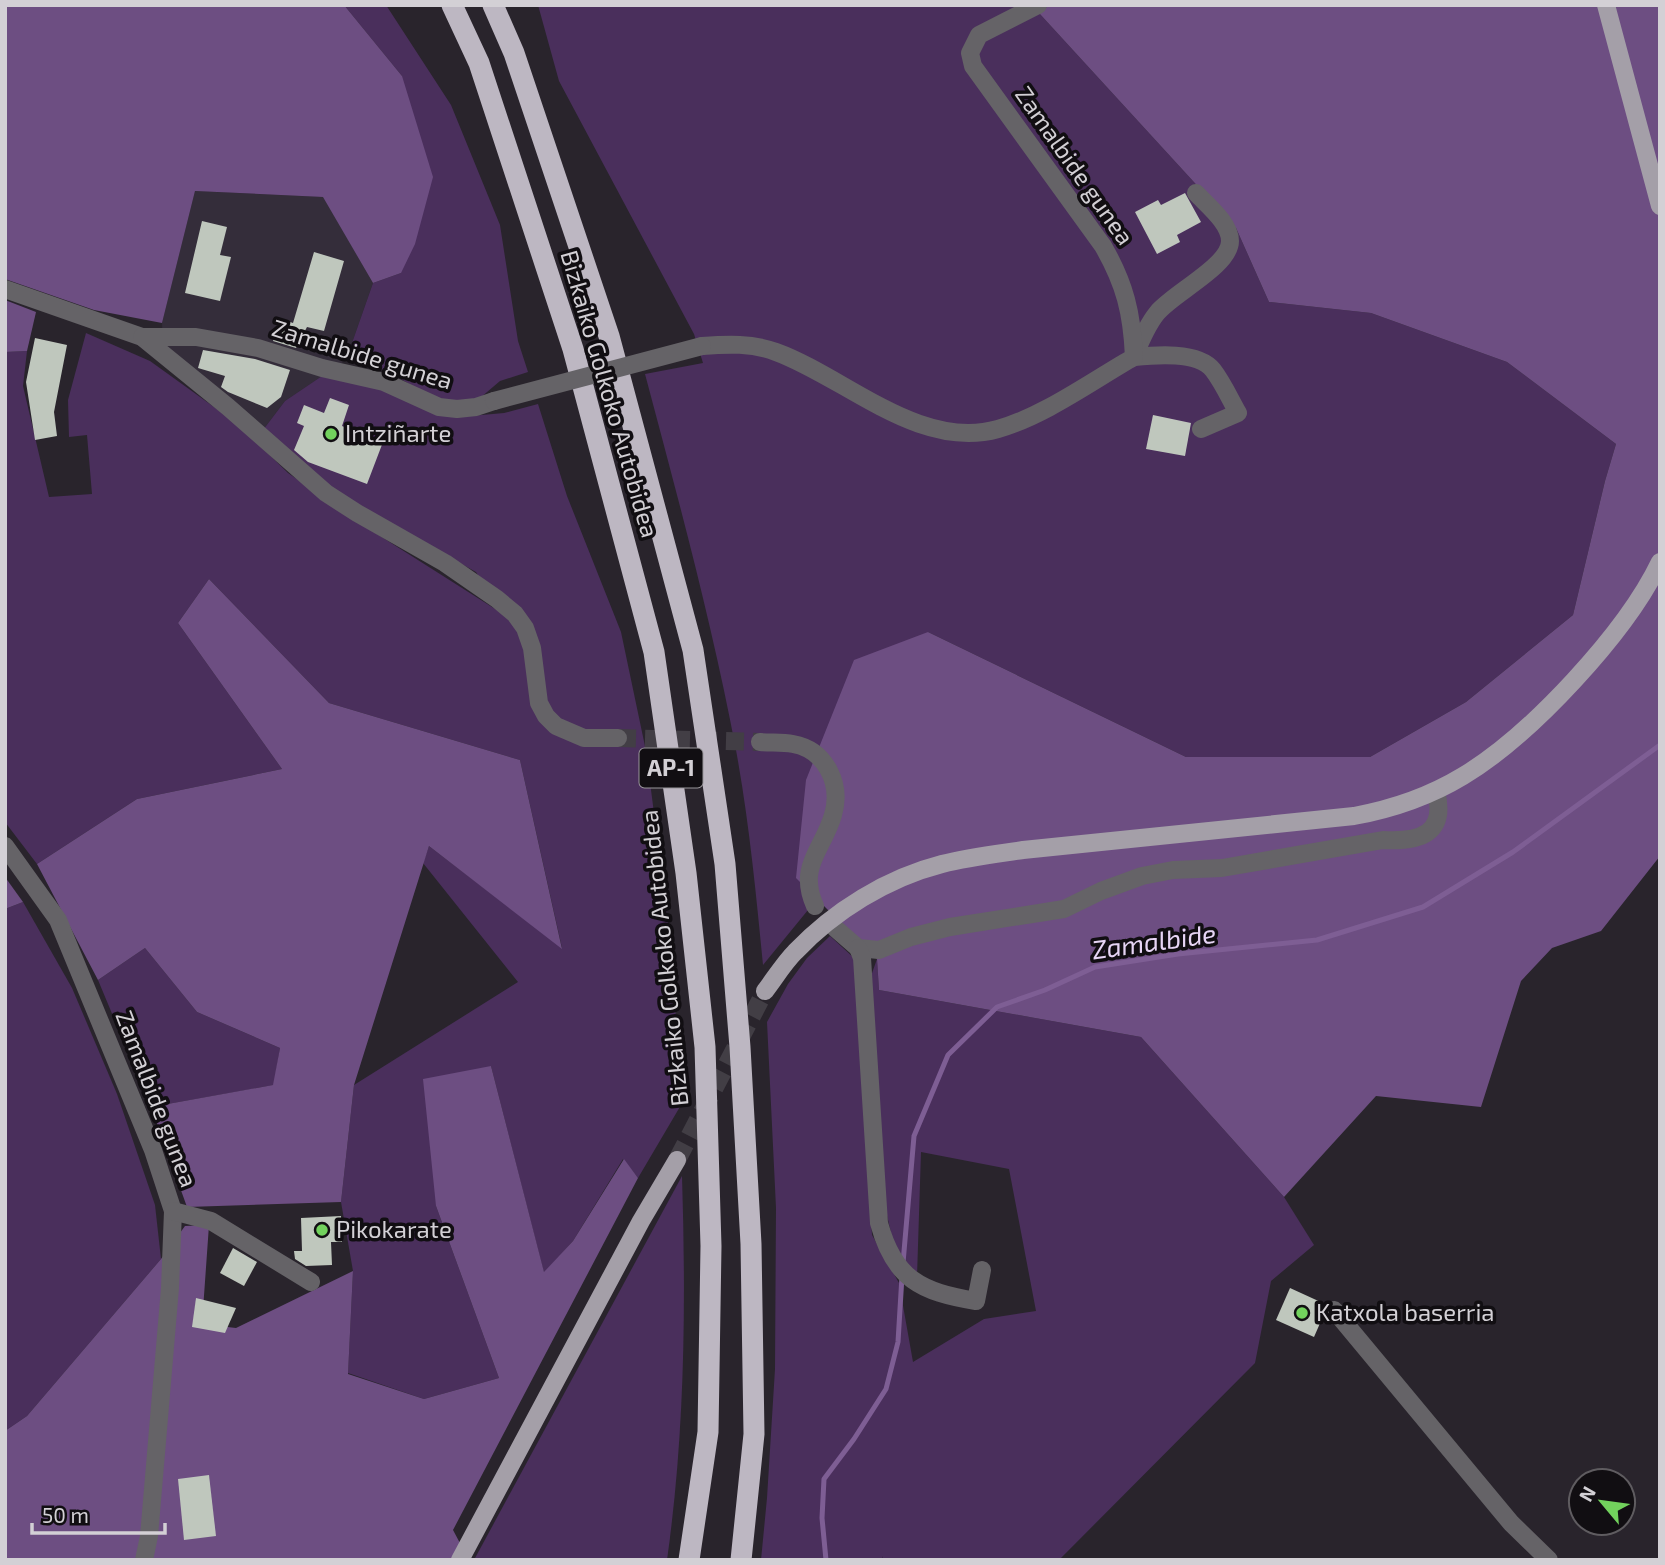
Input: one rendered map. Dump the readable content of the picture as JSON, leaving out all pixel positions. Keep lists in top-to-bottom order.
{
  "streets": {
    "highway": ["Bizkaiko Golkoko Autobidea", "AP-1"],
    "street": ["Zamalbide gunea"]
  },
  "water": ["Zamalbide"],
  "places": ["Intziñarte", "Pikokarate", "Katxola baserria"],
  "scale_bar": "50 m",
  "north": "top left"
}
